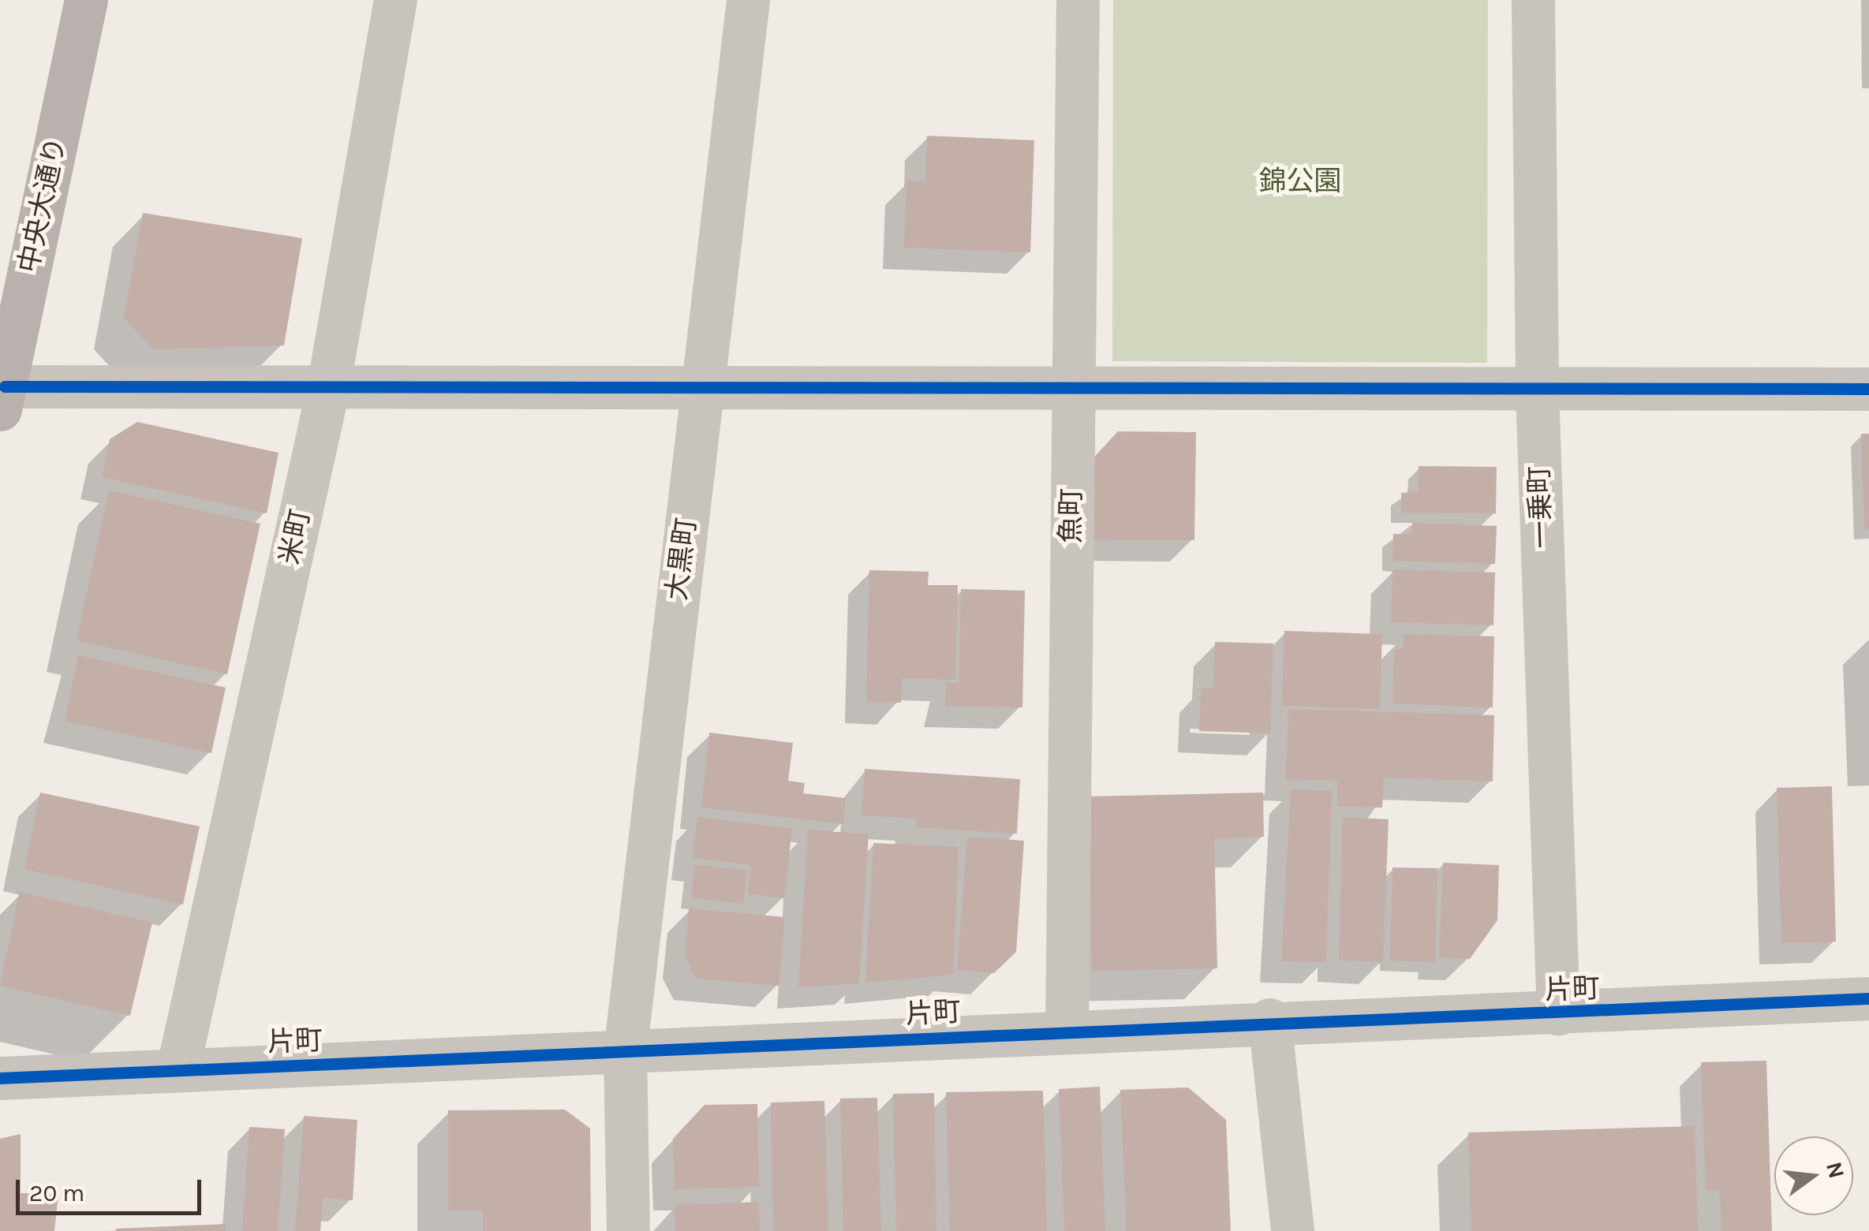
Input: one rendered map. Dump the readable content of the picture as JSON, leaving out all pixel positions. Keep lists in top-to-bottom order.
{
  "streets": {
    "main road": ["中央大通り"],
    "street": [
      "一乗町",
      "魚町",
      "米町",
      "大黒町",
      "片町"
    ]
  },
  "crossings": [
    ["一乗町", "片町"],
    ["魚町", "片町"],
    ["米町", "片町"],
    ["大黒町", "片町"]
  ],
  "parks": ["錦公園"],
  "scale_bar": "20 m",
  "north": "right"
}
